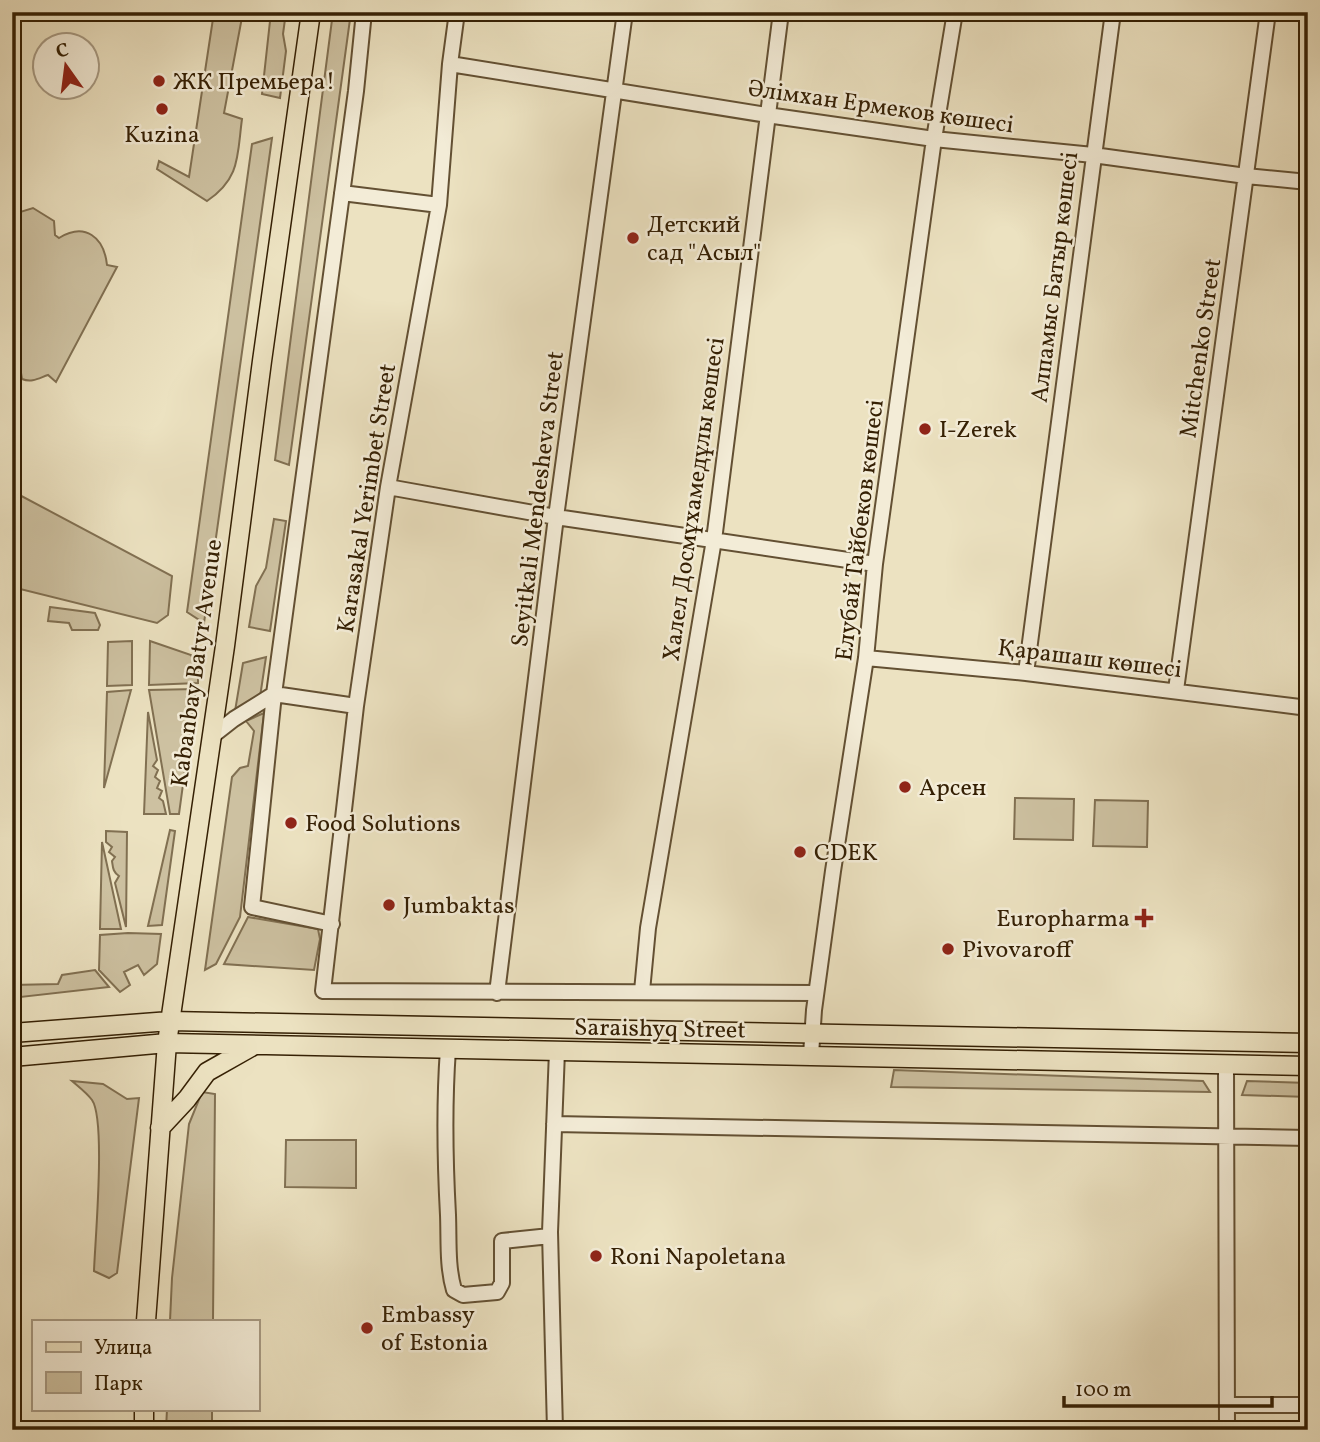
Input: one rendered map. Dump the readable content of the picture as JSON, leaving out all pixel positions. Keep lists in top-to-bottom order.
{
  "streets": {
    "main road": ["Kabanbay Batyr Avenue", "Saraishyq Street"],
    "street": [
      "Әлімхан Ермеков көшесі",
      "Алпамыс Батыр көшесі",
      "Mitchenko Street",
      "Karasakal Yerimbet Street",
      "Seyitkali Mendesheva Street",
      "Халел Досмұхамедұлы көшесі",
      "Елубай Тайбеков көшесі",
      "Қарашаш көшесі"
    ]
  },
  "crossings": [
    ["Әлімхан Ермеков көшесі", "Алпамыс Батыр көшесі"],
    ["Әлімхан Ермеков көшесі", "Mitchenko Street"],
    ["Әлімхан Ермеков көшесі", "Karasakal Yerimbet Street"],
    ["Әлімхан Ермеков көшесі", "Seyitkali Mendesheva Street"],
    ["Әлімхан Ермеков көшесі", "Халел Досмұхамедұлы көшесі"],
    ["Әлімхан Ермеков көшесі", "Елубай Тайбеков көшесі"],
    ["Алпамыс Батыр көшесі", "Қарашаш көшесі"],
    ["Mitchenko Street", "Қарашаш көшесі"],
    ["Karasakal Yerimbet Street", "Seyitkali Mendesheva Street"],
    ["Елубай Тайбеков көшесі", "Қарашаш көшесі"],
    ["Елубай Тайбеков көшесі", "Saraishyq Street"],
    ["Kabanbay Batyr Avenue", "Saraishyq Street"]
  ],
  "places": {
    "other": [
      "ЖК Премьера!",
      "Kuzina",
      "Детский сад \"Асыл\"",
      "I-Zerek",
      "Арсен",
      "Food Solutions",
      "CDEK",
      "Jumbaktas",
      "Pivovaroff",
      "Roni Napoletana",
      "Embassy of Estonia"
    ],
    "health": ["Europharma"]
  },
  "legend": ["Улица", "Парк"],
  "scale_bar": "100 m",
  "north": "top"
}
